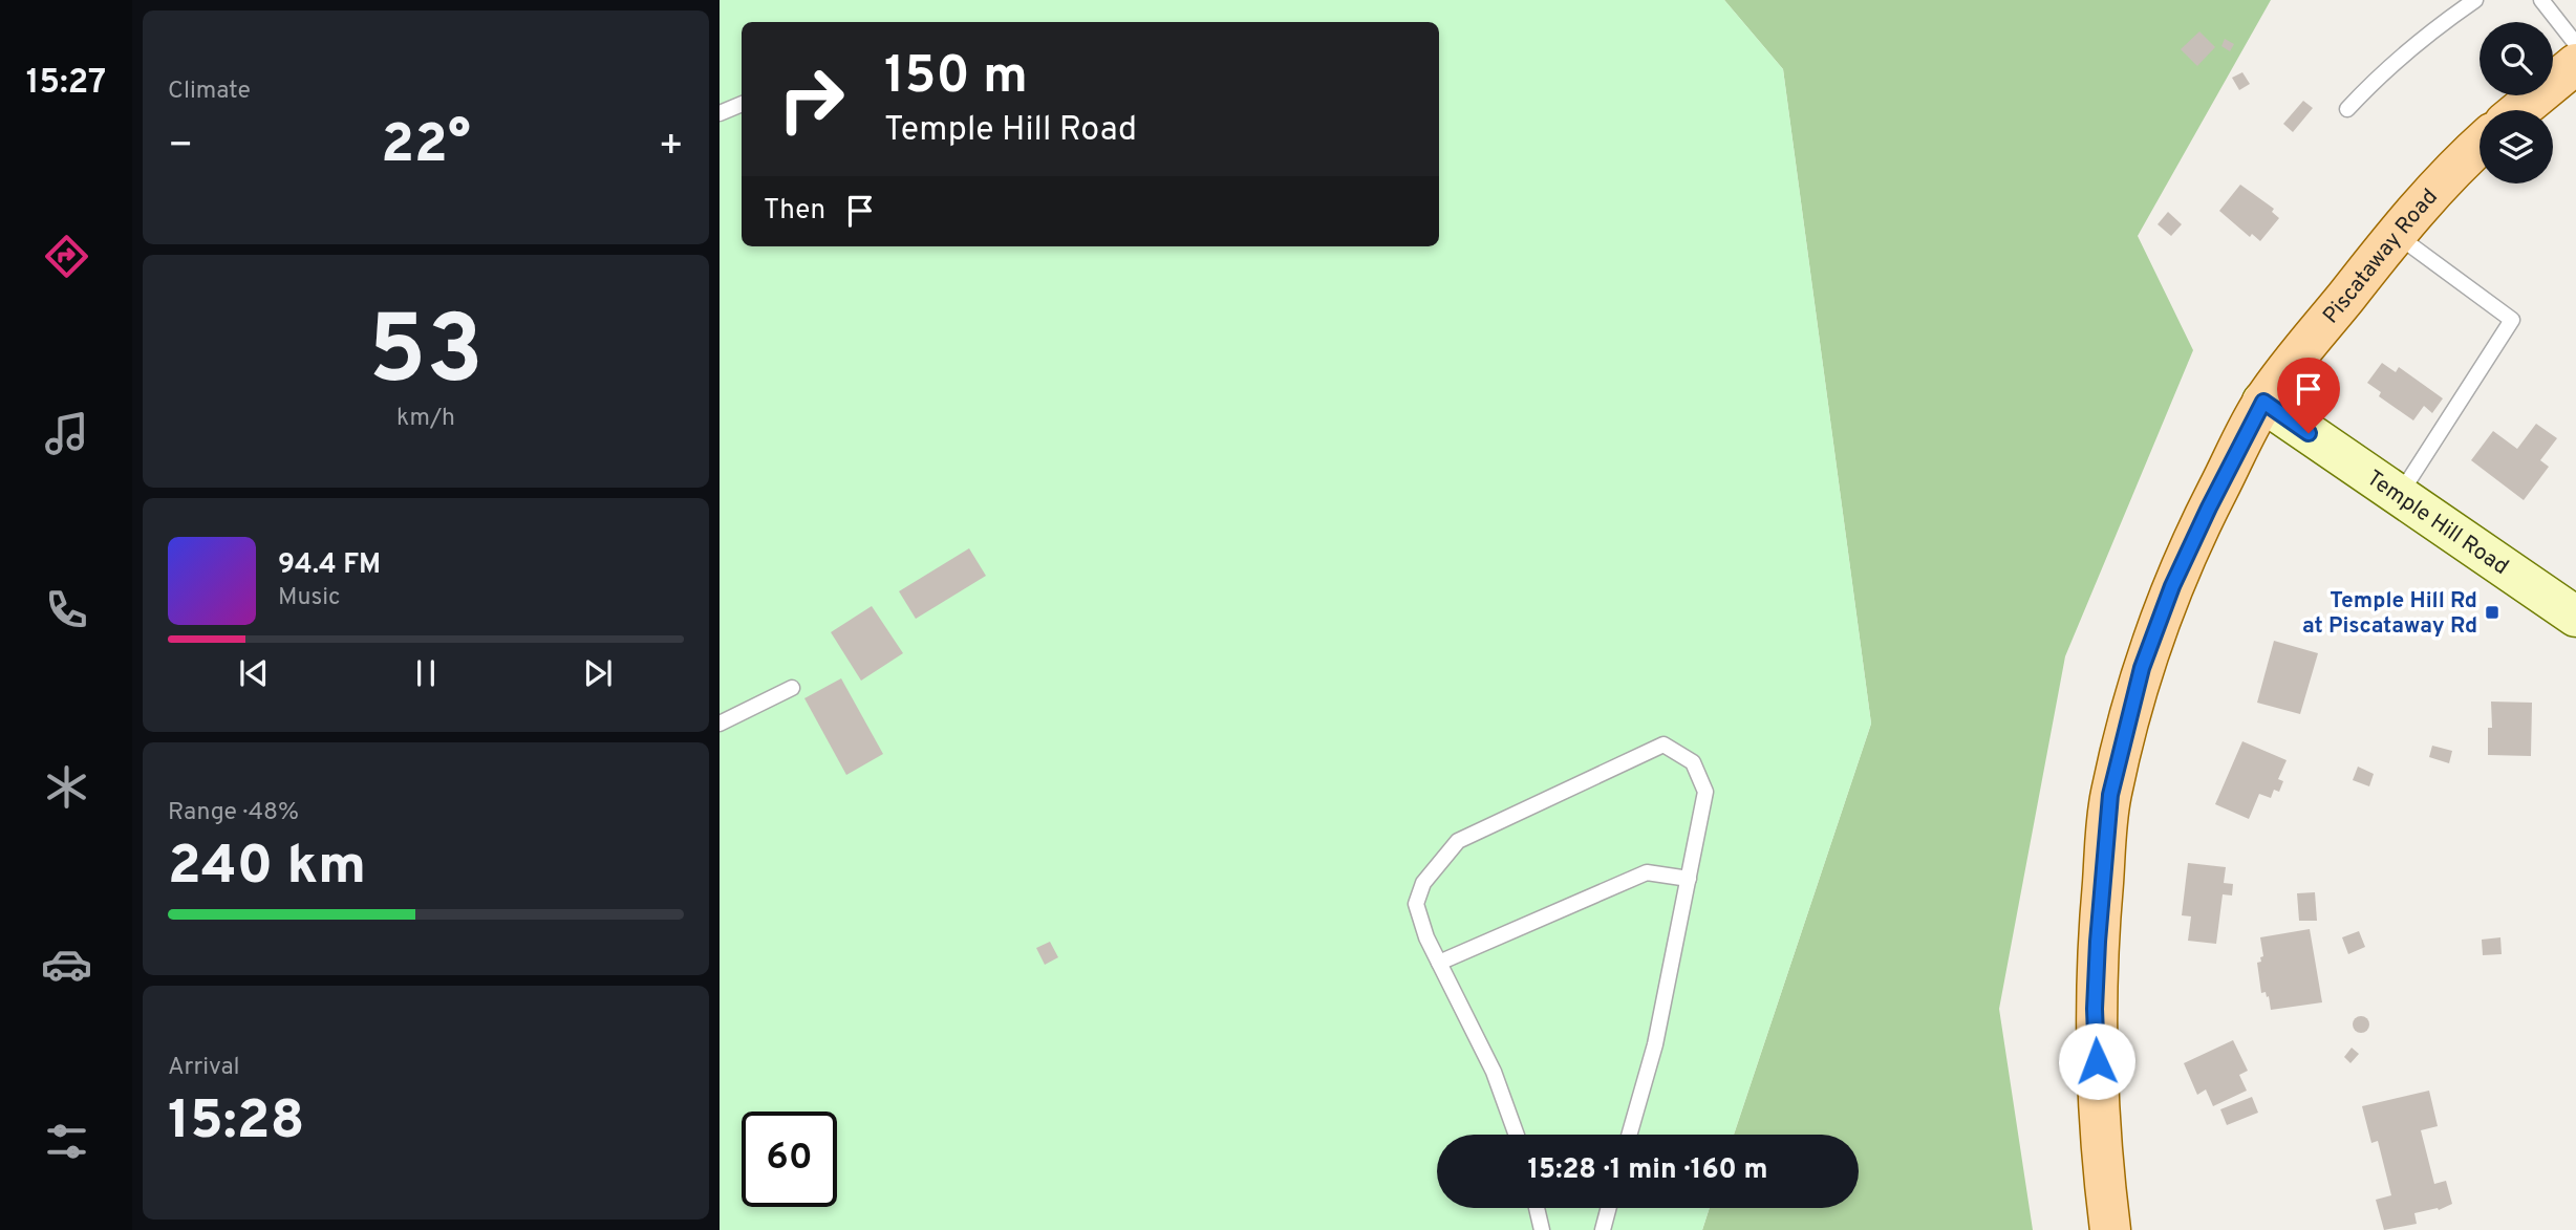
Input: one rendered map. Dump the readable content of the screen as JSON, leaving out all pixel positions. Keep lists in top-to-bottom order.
{
  "streets": {
    "main road": ["Piscataway Road", "Temple Hill Road"]
  },
  "crossings": [
    ["Piscataway Road", "Temple Hill Road"]
  ],
  "places": {
    "transit": ["Temple Hill Rd at Piscataway Rd"]
  },
  "page": {
    "tabs": "15:27",
    "tile": [
      "Climate",
      ["53", "km/h"],
      ["Range · 48%", "240 km"],
      ["Arrival", "15:28"]
    ],
    "turn": ["150 m", "Temple Hill Road"],
    "heat": ["−", "22°", "+"],
    "then": "Then",
    "song": ["94.4 FM", "Music"],
    "limit": "60",
    "trip": "15:28 · 1 min · 160 m"
  }
}
